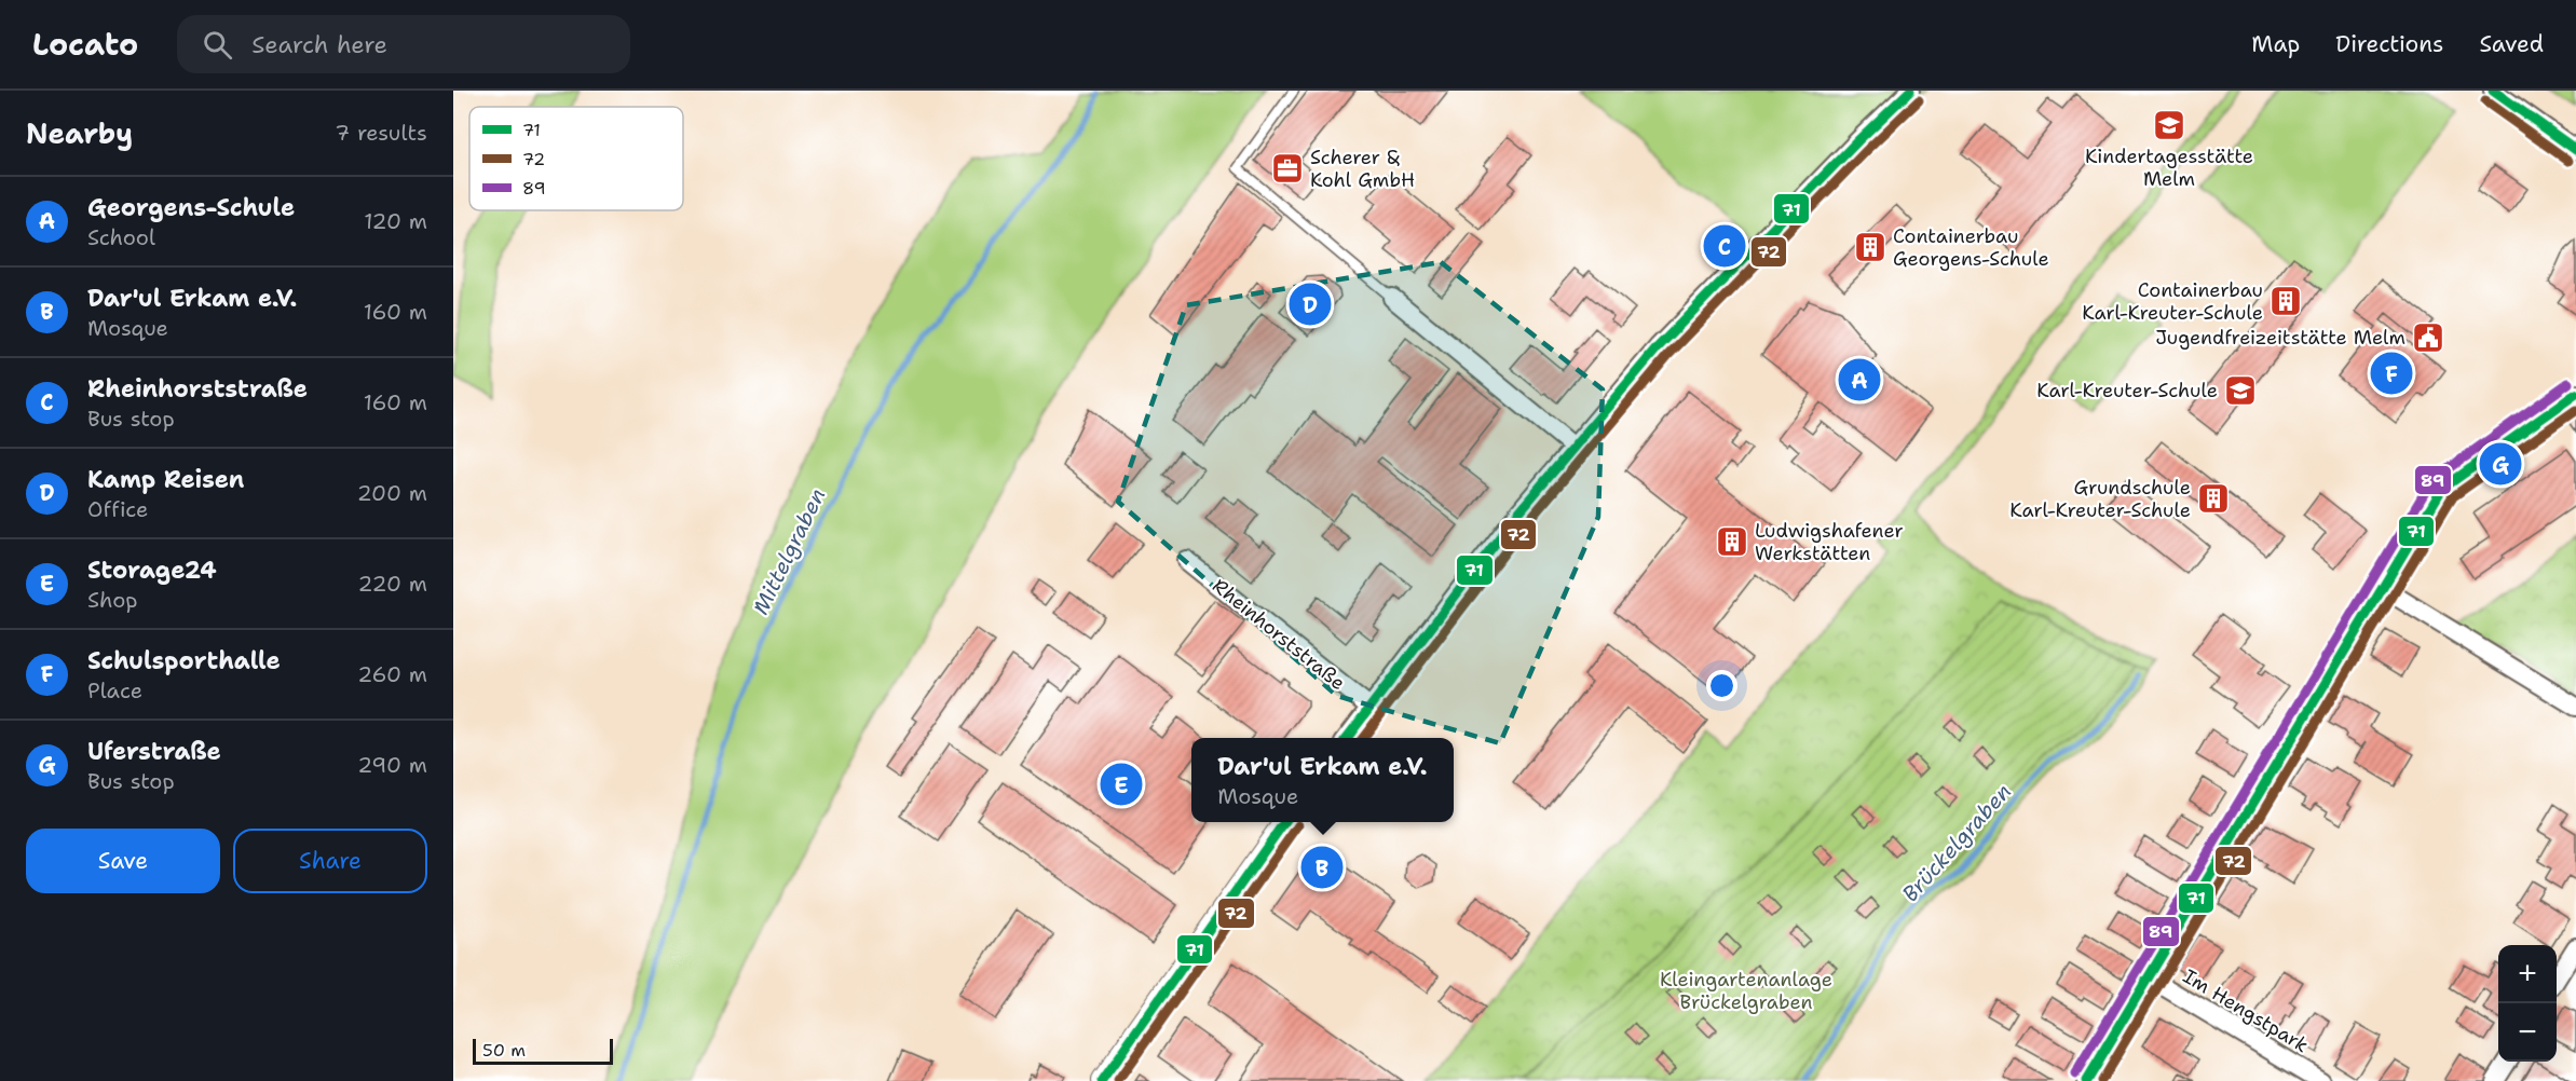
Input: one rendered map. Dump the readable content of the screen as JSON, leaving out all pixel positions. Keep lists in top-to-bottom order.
{
  "streets": {
    "street": ["Rheinhorststraße", "Im Hengstpark"]
  },
  "water": ["Mittelgraben", "Brückelgraben"],
  "parks": ["Kleingartenanlage Brückelgraben"],
  "places": {
    "school or university": ["Kindertagesstätte Melm", "Karl-Kreuter-Schule"],
    "office": ["Scherer & Kohl GmbH"],
    "building": [
      "Containerbau Georgens-Schule",
      "Containerbau Karl-Kreuter-Schule",
      "Grundschule Karl-Kreuter-Schule",
      "Ludwigshafener Werkstätten"
    ],
    "public building": ["Jugendfreizeitstätte Melm"]
  },
  "lines": ["transit line 71", "transit line 72", "transit line 89"],
  "legend": ["71", "72", "89"],
  "scale_bar": "50 m",
  "page": {
    "header": "Locato",
    "search": "Search here",
    "nav": ["Map", "Directions", "Saved"],
    "heading": ["Nearby", "7 results"],
    "list": [
      {
        "mark": "A",
        "name": "Georgens-Schule",
        "note": "School",
        "value": "120 m"
      },
      {
        "mark": "B",
        "name": "Dar'ul Erkam e.V.",
        "note": "Mosque",
        "value": "160 m"
      },
      {
        "mark": "C",
        "name": "Rheinhorststraße",
        "note": "Bus stop",
        "value": "160 m"
      },
      {
        "mark": "D",
        "name": "Kamp Reisen",
        "note": "Office",
        "value": "200 m"
      },
      {
        "mark": "E",
        "name": "Storage24",
        "note": "Shop",
        "value": "220 m"
      },
      {
        "mark": "F",
        "name": "Schulsporthalle",
        "note": "Place",
        "value": "260 m"
      },
      {
        "mark": "G",
        "name": "Uferstraße",
        "note": "Bus stop",
        "value": "290 m"
      }
    ],
    "pins": [
      "C",
      "D",
      "F",
      "A",
      "G",
      "E",
      "B"
    ],
    "popup": ["Dar'ul Erkam e.V.", "Mosque"],
    "buttons": ["Save", "Share"],
    "map_buttons": ["+", "−"],
    "scale": "50 m"
  }
}
